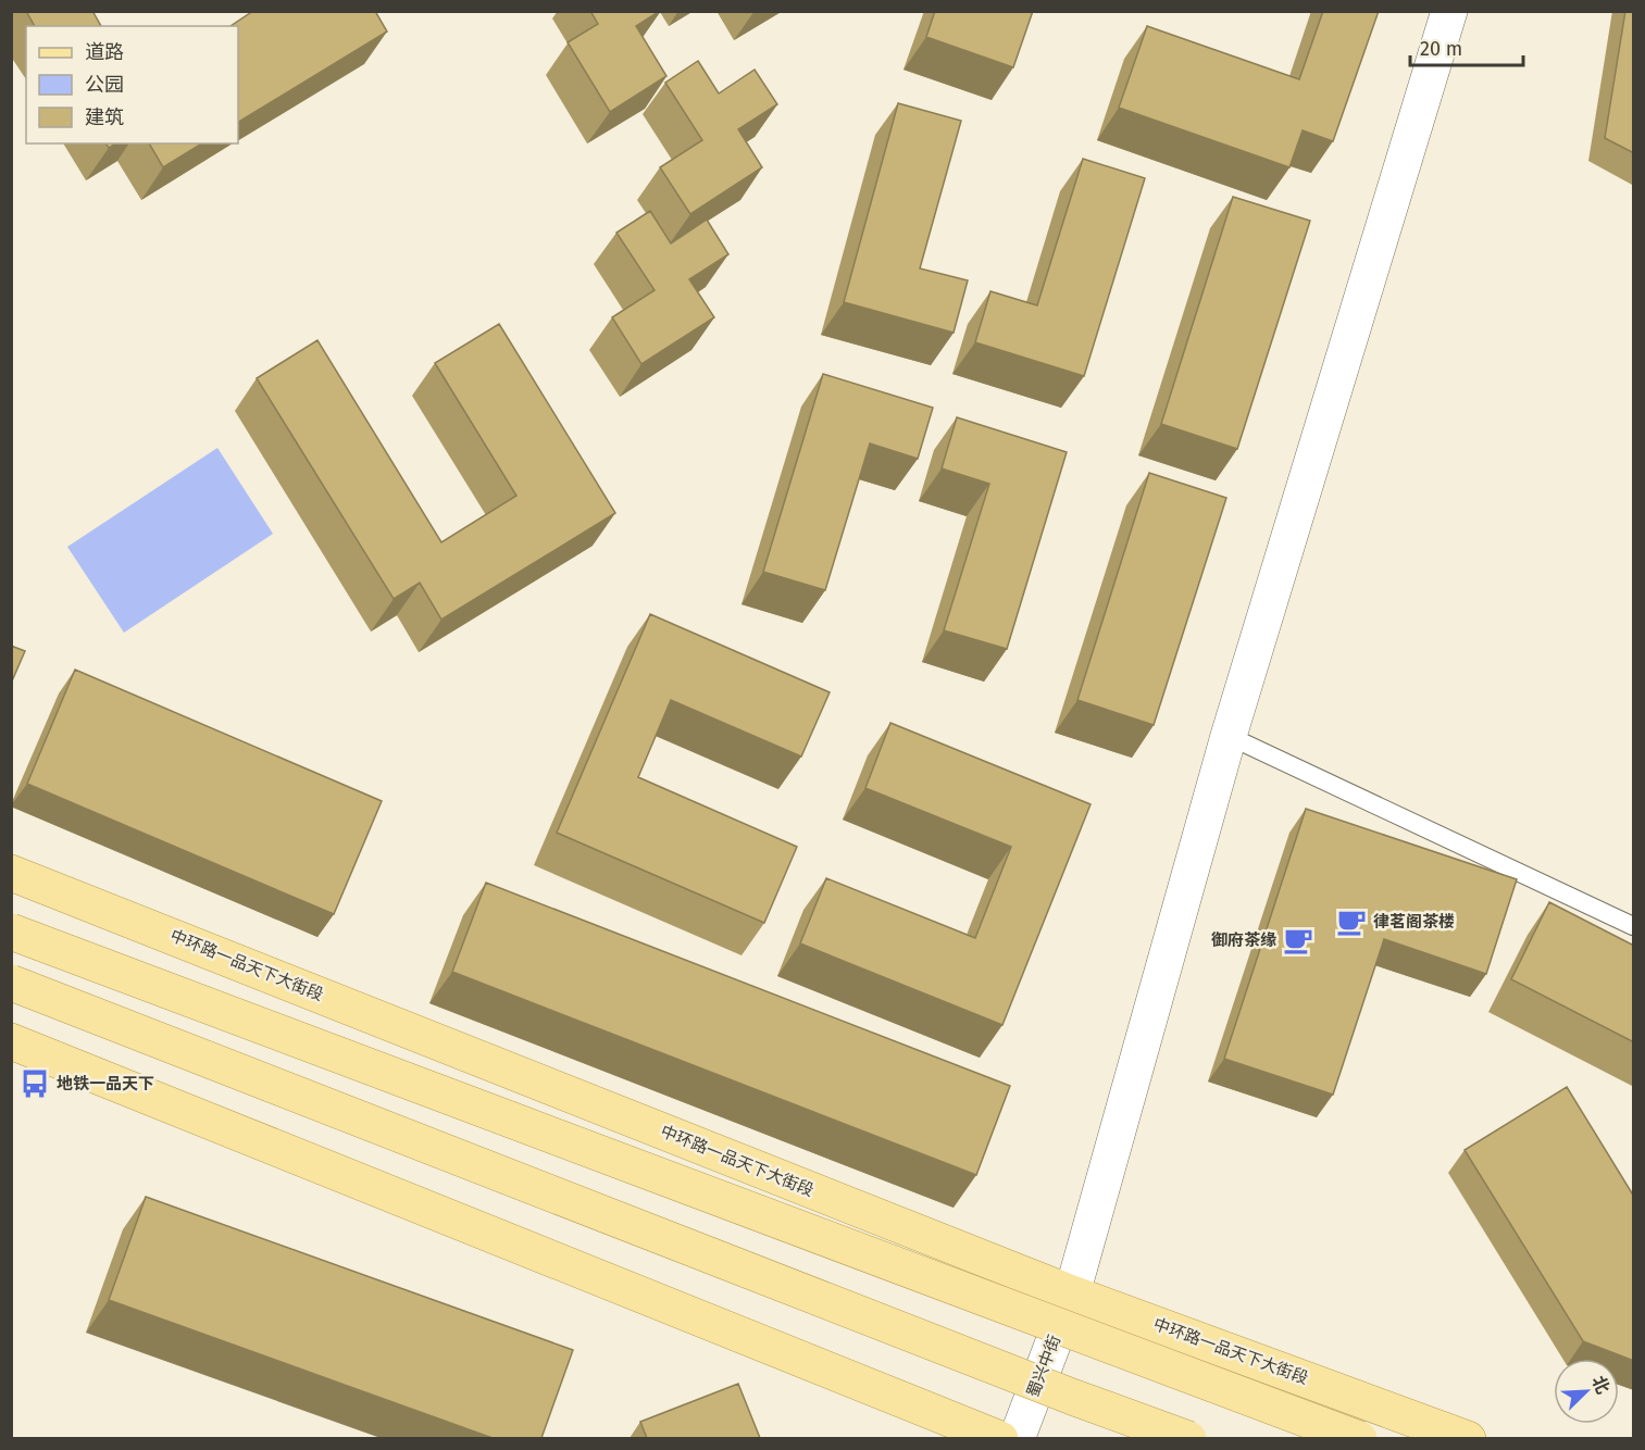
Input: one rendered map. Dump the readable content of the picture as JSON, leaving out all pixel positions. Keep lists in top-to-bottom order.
{
  "streets": {
    "main road": ["中环路一品天下大街段"],
    "street": ["蜀兴中街"]
  },
  "crossings": [
    ["中环路一品天下大街段", "蜀兴中街"]
  ],
  "places": {
    "cafe": ["律茗阁茶楼", "御府茶缘"],
    "bus stop": ["地铁一品天下"]
  },
  "legend": ["道路", "公园", "建筑"],
  "scale_bar": "20 m",
  "north": "top right"
}
